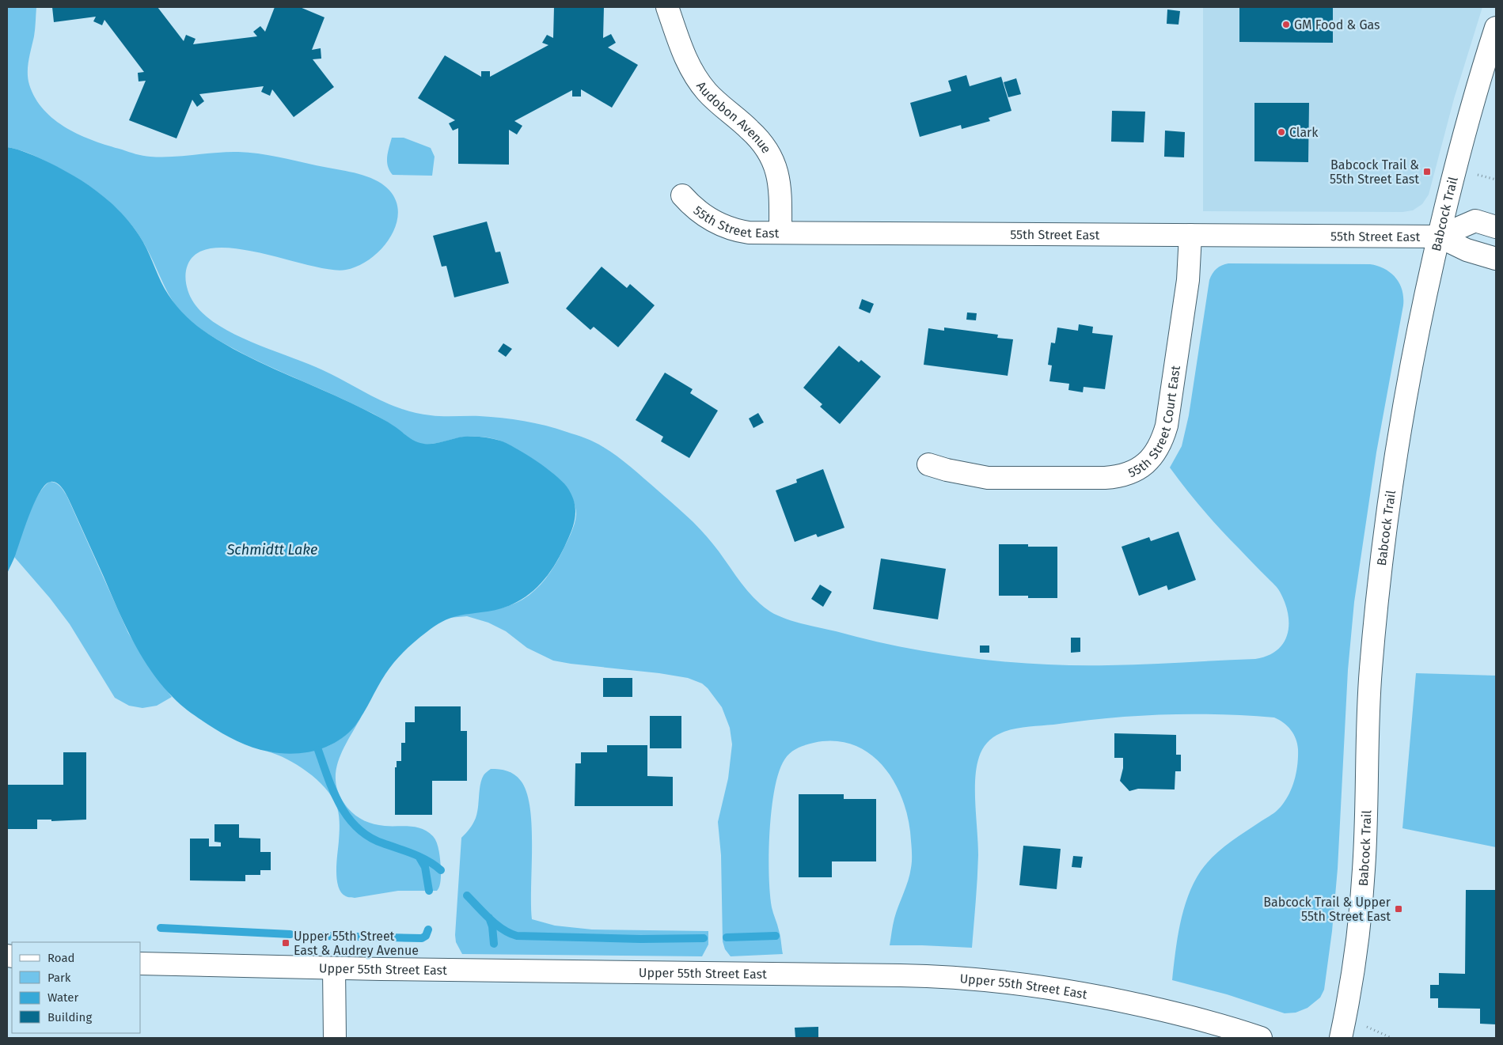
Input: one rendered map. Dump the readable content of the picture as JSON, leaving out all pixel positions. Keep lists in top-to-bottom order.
{
  "streets": {
    "street": [
      "Audobon Avenue",
      "Babcock Trail",
      "55th Street East",
      "55th Street Court East",
      "Upper 55th Street East"
    ]
  },
  "crossings": [
    ["Audobon Avenue", "55th Street East"],
    ["Babcock Trail", "55th Street East"],
    ["55th Street East", "55th Street Court East"]
  ],
  "water": ["Schmidtt Lake"],
  "places": {
    "other": ["GM Food & Gas", "Clark"],
    "transit": ["Babcock Trail & 55th Street East", "Babcock Trail & Upper 55th Street East", "Upper 55th Street East & Audrey Avenue"]
  },
  "legend": [
    "Road",
    "Park",
    "Water",
    "Building"
  ]
}
